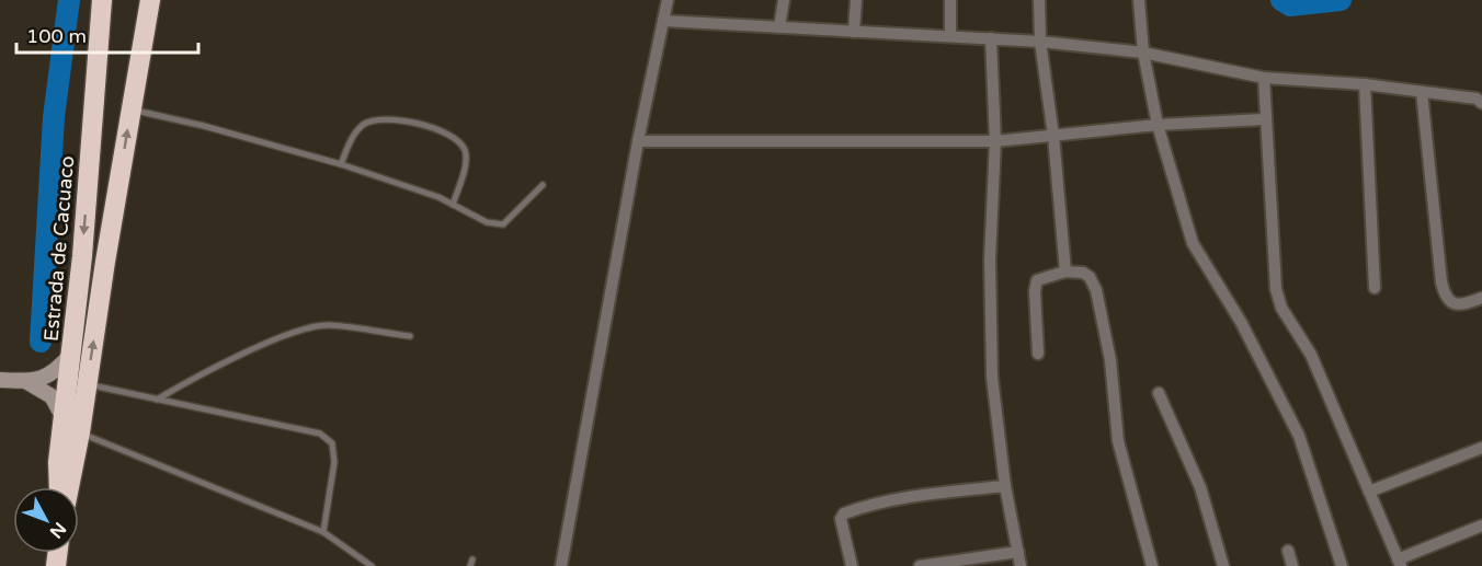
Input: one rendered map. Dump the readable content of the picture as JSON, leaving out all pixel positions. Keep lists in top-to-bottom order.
{
  "streets": {
    "highway": ["Estrada de Cacuaco"]
  },
  "scale_bar": "100 m",
  "north": "bottom right"
}
